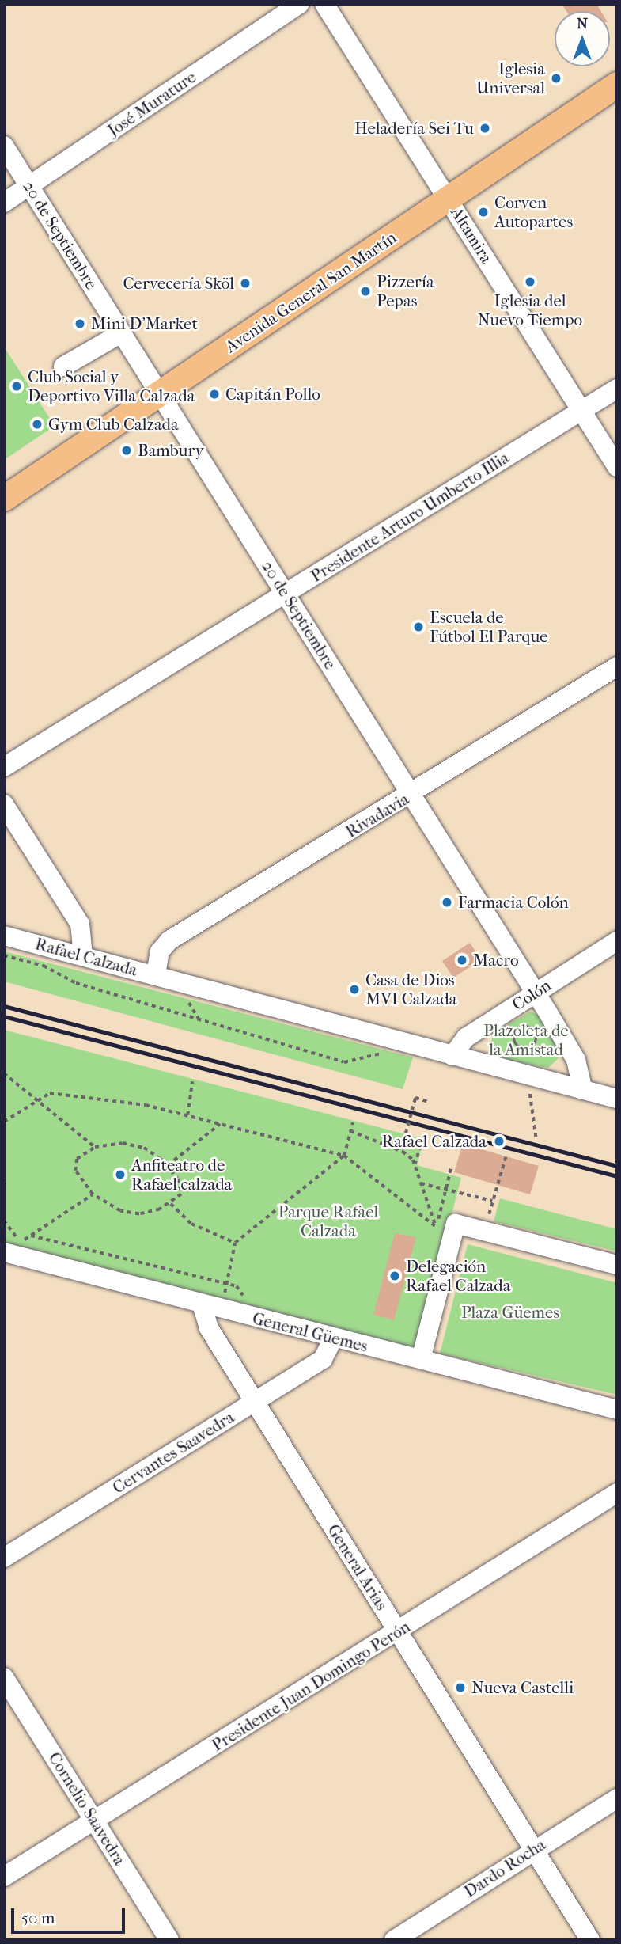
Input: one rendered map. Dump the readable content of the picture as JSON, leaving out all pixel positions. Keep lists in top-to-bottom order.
{
  "streets": {
    "main road": ["Avenida General San Martín"],
    "street": [
      "José Murature",
      "20 de Septiembre",
      "Altamira",
      "Presidente Arturo Umberto Illia",
      "Rivadavia",
      "Rafael Calzada",
      "Colón",
      "General Güemes",
      "Cervantes Saavedra",
      "General Arias",
      "Presidente Juan Domingo Perón",
      "Cornelio Saavedra",
      "Dardo Rocha"
    ]
  },
  "crossings": [
    ["José Murature", "20 de Septiembre"],
    ["20 de Septiembre", "Avenida General San Martín"],
    ["20 de Septiembre", "Presidente Arturo Umberto Illia"],
    ["20 de Septiembre", "Rivadavia"],
    ["20 de Septiembre", "Rafael Calzada"],
    ["20 de Septiembre", "Colón"],
    ["Altamira", "Avenida General San Martín"],
    ["Altamira", "Presidente Arturo Umberto Illia"],
    ["Rivadavia", "Rafael Calzada"],
    ["Rafael Calzada", "Colón"],
    ["General Güemes", "Cervantes Saavedra"],
    ["General Güemes", "General Arias"],
    ["Cervantes Saavedra", "General Arias"],
    ["General Arias", "Presidente Juan Domingo Perón"],
    ["General Arias", "Dardo Rocha"],
    ["Presidente Juan Domingo Perón", "Cornelio Saavedra"]
  ],
  "parks": ["Plazoleta de la Amistad", "Parque Rafael Calzada", "Plaza Güemes"],
  "places": [
    "Iglesia Universal",
    "Heladería Sei Tu",
    "Corven Autopartes",
    "Iglesia del Nuevo Tiempo",
    "Cervecería Sköl",
    "Pizzería Pepas",
    "Mini D'Market",
    "Club Social y Deportivo Villa Calzada",
    "Capitán Pollo",
    "Gym Club Calzada",
    "Bambury",
    "Escuela de Fútbol El Parque",
    "Farmacia Colón",
    "Macro",
    "Casa de Dios MVI Calzada",
    "Rafael Calzada",
    "Anfiteatro de Rafael calzada",
    "Delegación Rafael Calzada",
    "Nueva Castelli"
  ],
  "scale_bar": "50 m",
  "north": "top"
}
